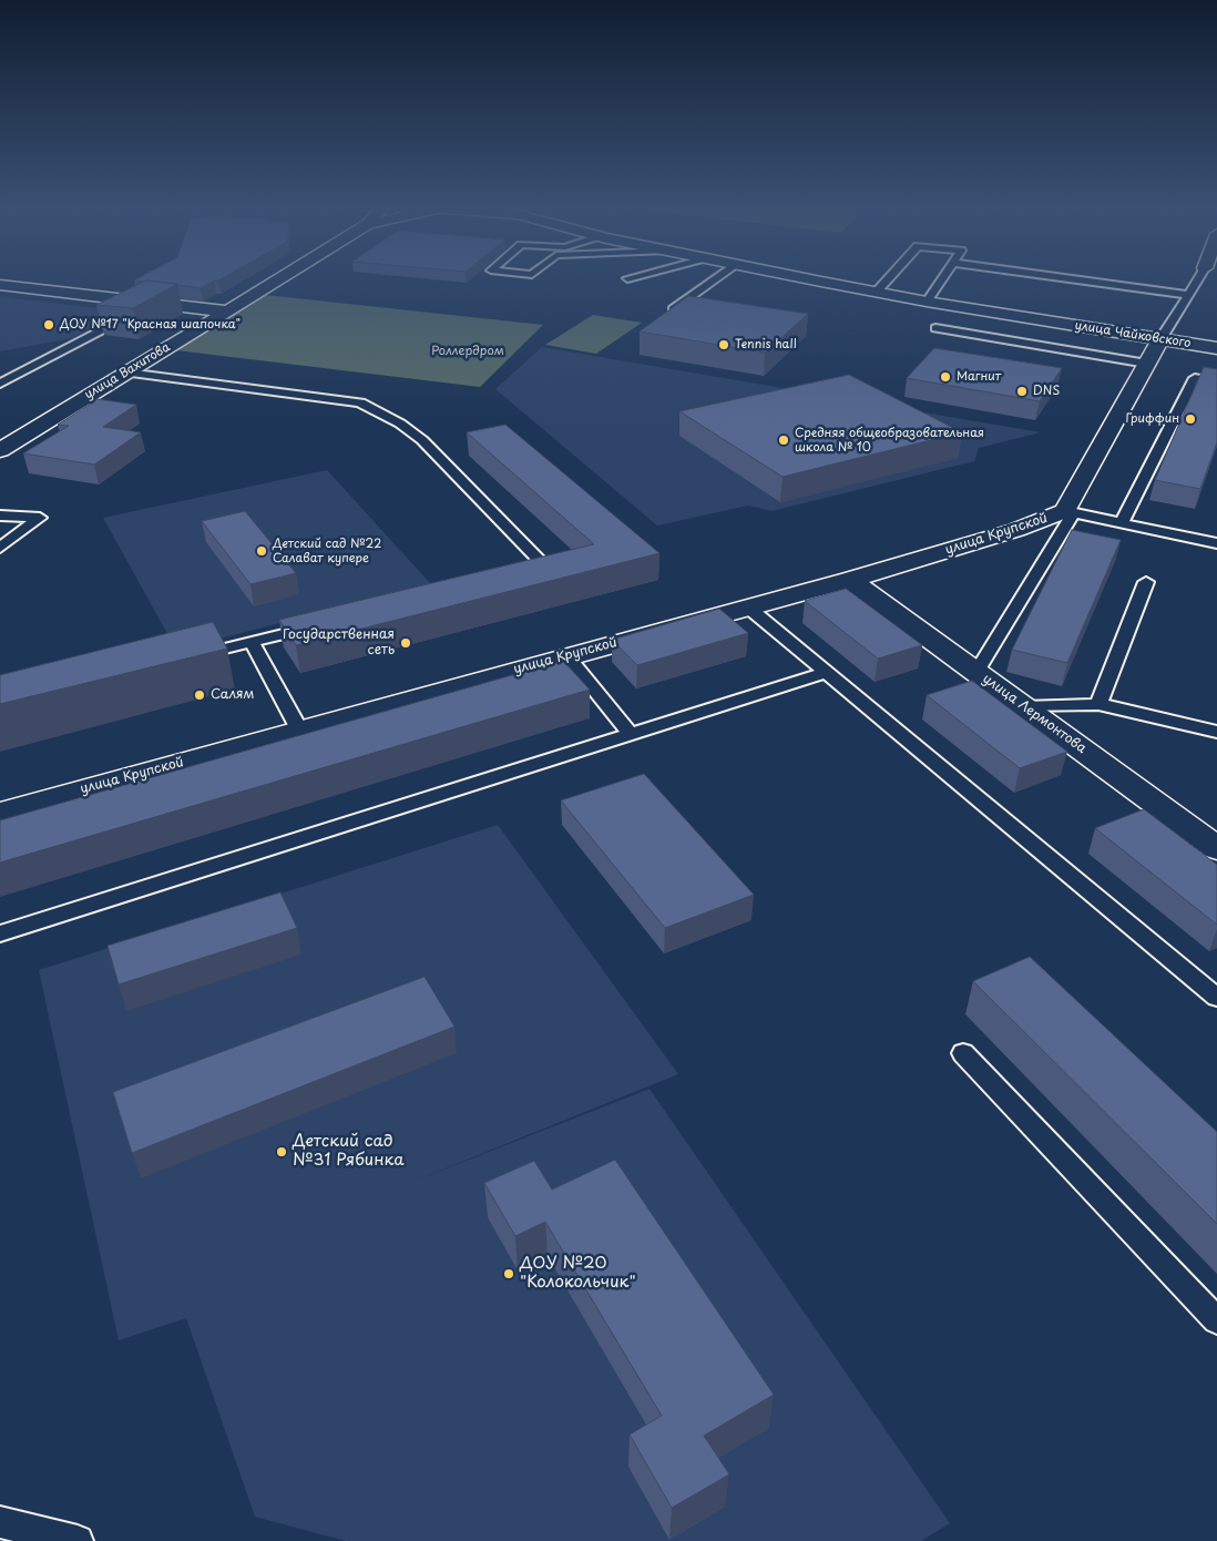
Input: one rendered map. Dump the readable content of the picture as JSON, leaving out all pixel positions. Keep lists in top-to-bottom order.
{
  "streets": {
    "street": [
      "улица Чайковского",
      "улица Вахитова",
      "улица Крупской",
      "улица Лермонтова"
    ]
  },
  "crossings": [
    ["улица Чайковского", "улица Крупской"],
    ["улица Крупской", "улица Лермонтова"]
  ],
  "parks": ["Роллердром"],
  "places": [
    "ДОУ №17 \"Красная шапочка\"",
    "Tennis hall",
    "Магнит",
    "DNS",
    "Гриффин",
    "Средняя общеобразовательная школа № 10",
    "Детский сад №22 Салават купере",
    "Государственная сеть",
    "Салям",
    "Детский сад №31 Рябинка",
    "ДОУ №20 \"Колокольчик\""
  ]
}
